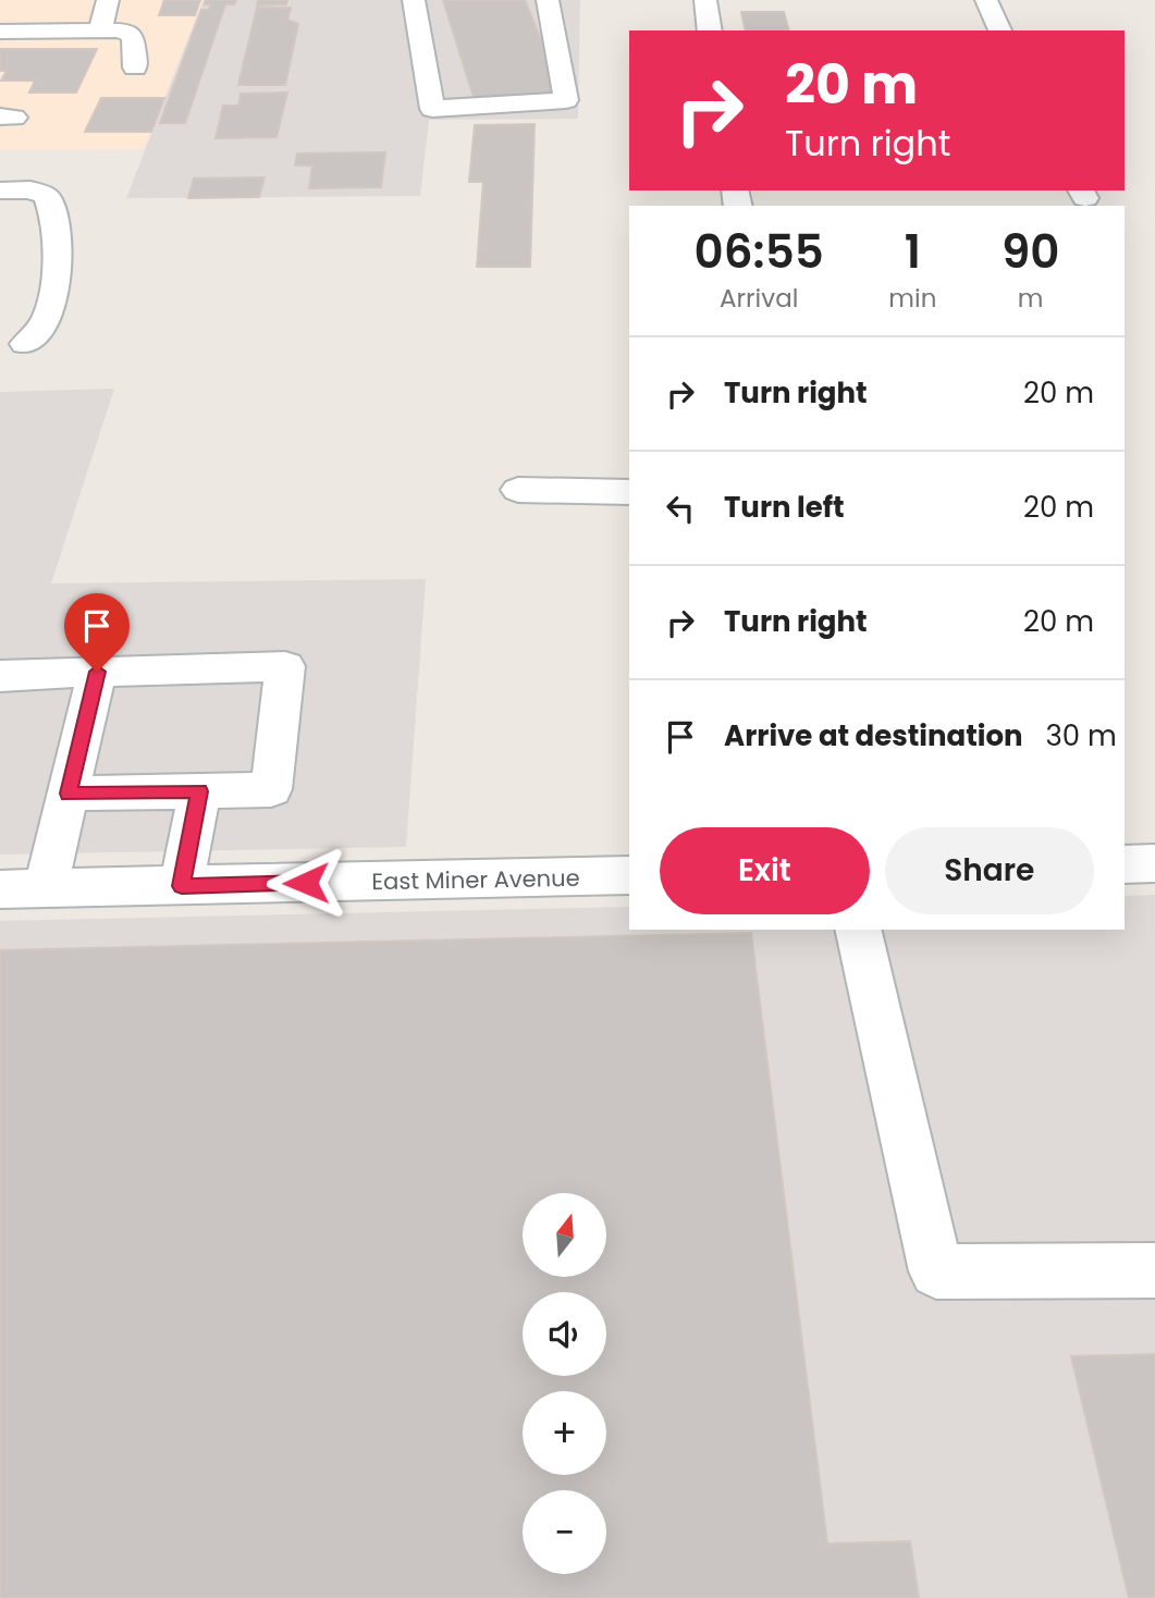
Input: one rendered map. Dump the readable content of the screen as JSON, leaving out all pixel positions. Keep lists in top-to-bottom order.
{
  "streets": {
    "street": ["East Miner Avenue"]
  },
  "north": "top",
  "page": {
    "turn": ["20 m", "Turn right"],
    "eta": [
      "06:55",
      "Arrival",
      "1",
      "min",
      "90",
      "m"
    ],
    "list": [
      {
        "name": "Turn right",
        "value": "20 m"
      },
      {
        "name": "Turn left",
        "value": "20 m"
      },
      {
        "name": "Turn right",
        "value": "20 m"
      },
      {
        "name": "Arrive at destination",
        "value": "30 m"
      }
    ],
    "buttons": ["Exit", "Share"],
    "map_buttons": ["+", "−"]
  }
}
